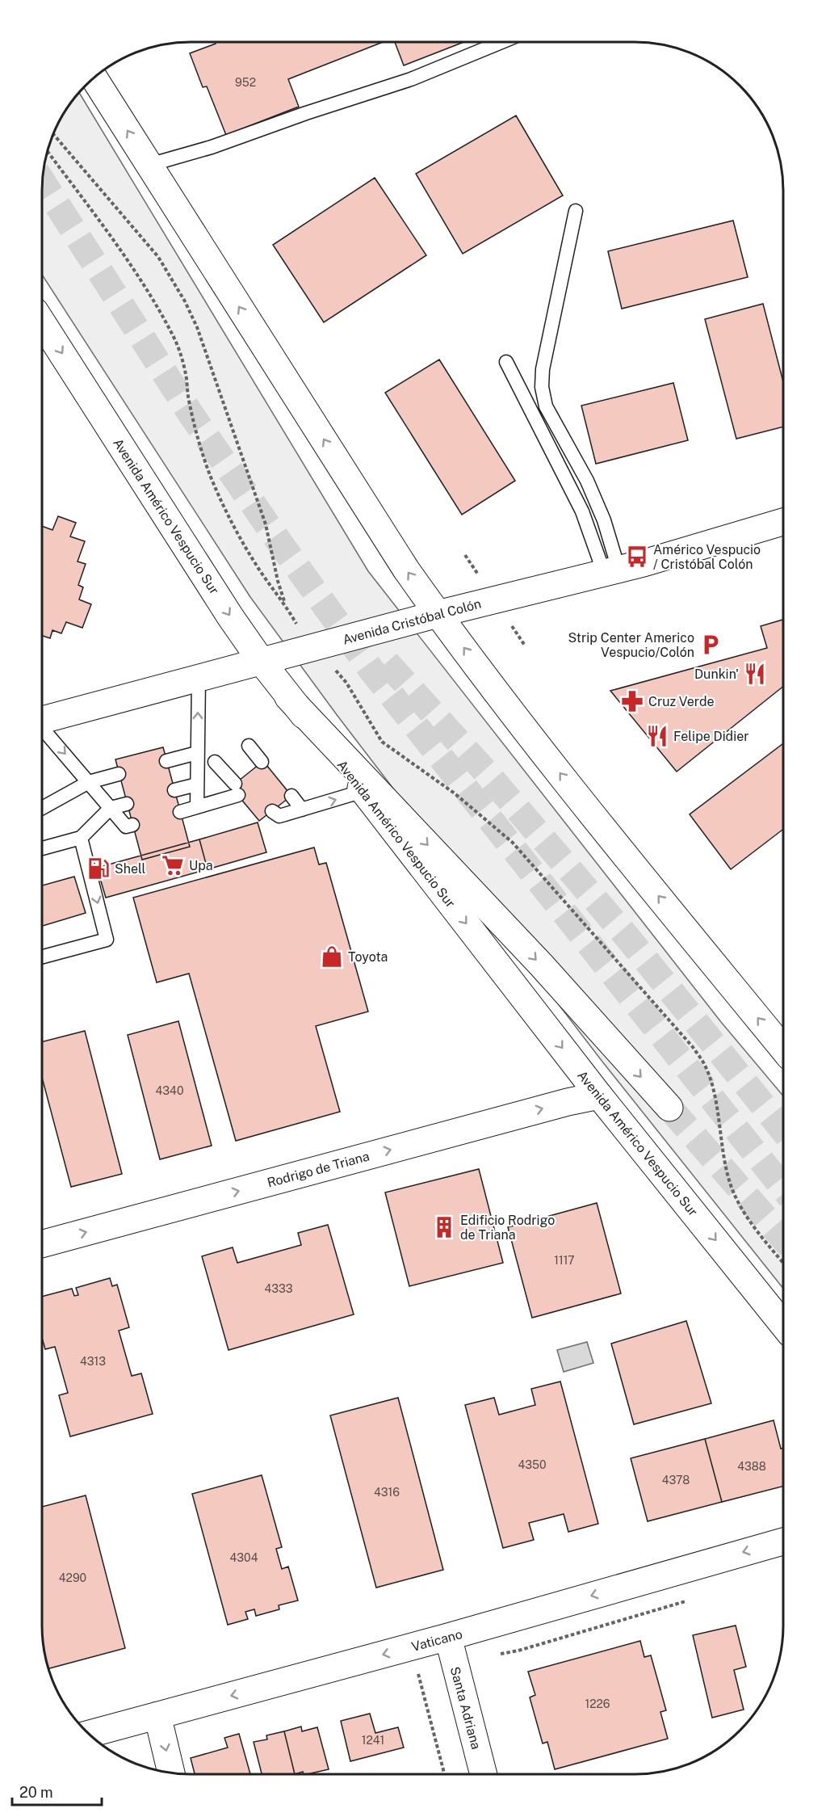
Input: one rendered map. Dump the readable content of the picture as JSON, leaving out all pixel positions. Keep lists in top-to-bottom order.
{
  "streets": {
    "main road": [
      "Avenida Américo Vespucio Sur",
      "Avenida Cristóbal Colón",
      "Rodrigo de Triana",
      "Vaticano",
      "Santa Adriana"
    ]
  },
  "crossings": [
    ["Avenida Américo Vespucio Sur", "Avenida Cristóbal Colón"],
    ["Avenida Américo Vespucio Sur", "Rodrigo de Triana"],
    ["Vaticano", "Santa Adriana"]
  ],
  "one_way": ["Rodrigo de Triana", "Vaticano"],
  "places": {
    "bus stop": ["Américo Vespucio / Cristóbal Colón"],
    "parking": ["Strip Center Americo Vespucio/Colón"],
    "restaurant": ["Dunkin'", "Felipe Didier"],
    "pharmacy": ["Cruz Verde"],
    "supermarket": ["Upa"],
    "fuel station": ["Shell"],
    "shop": ["Toyota"],
    "building": ["Edificio Rodrigo de Triana"]
  },
  "house_numbers": [
    "952",
    "4340",
    "1117",
    "4333",
    "4313",
    "4350",
    "4388",
    "4378",
    "4316",
    "4304",
    "4290",
    "1226",
    "1241"
  ],
  "scale_bar": "20 m"
}
